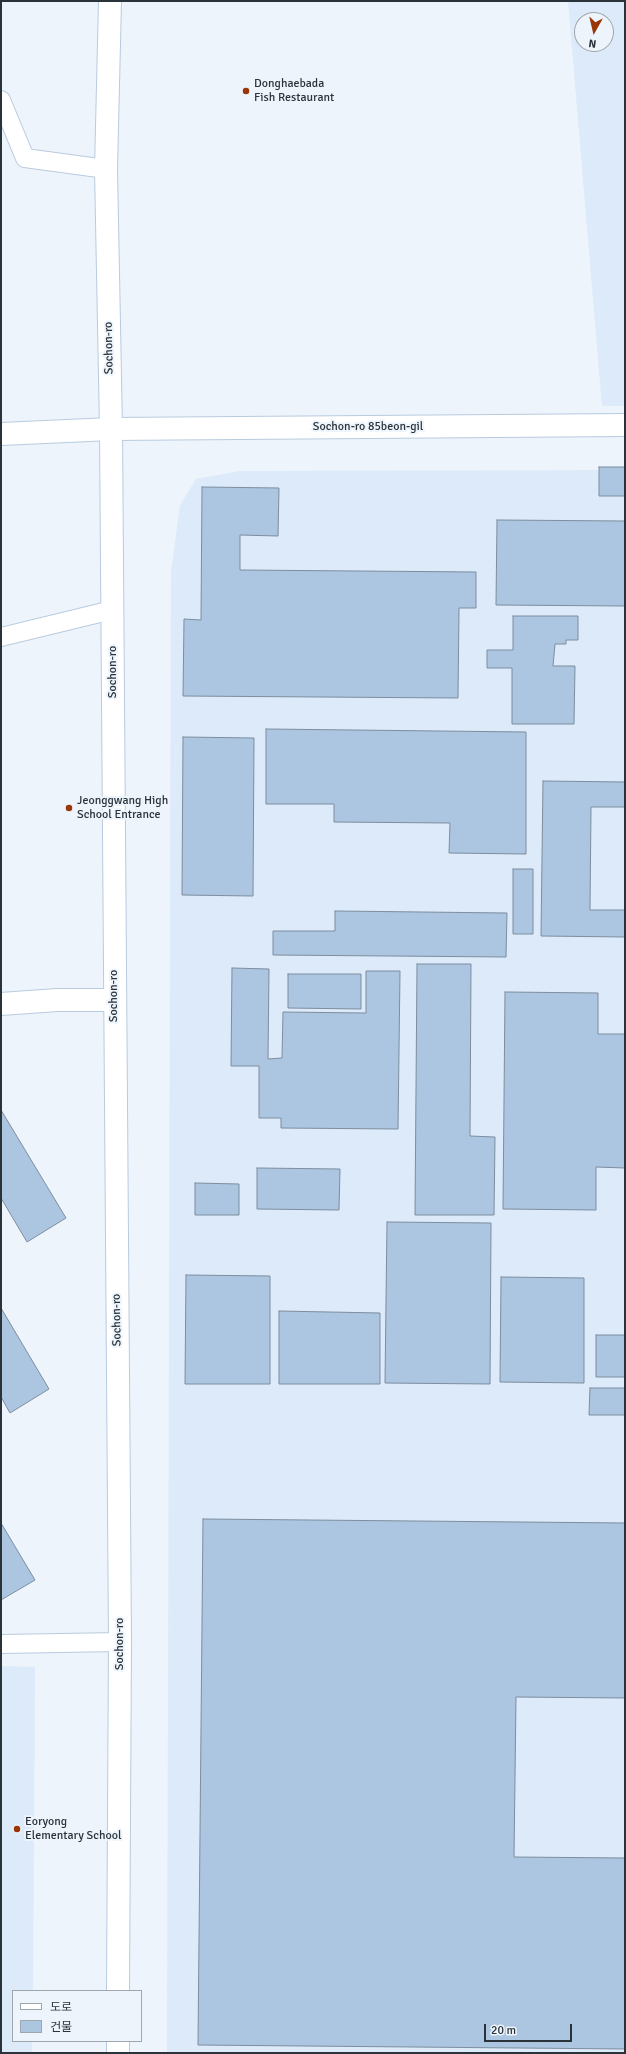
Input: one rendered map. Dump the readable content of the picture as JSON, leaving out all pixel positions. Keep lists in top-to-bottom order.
{
  "streets": {
    "street": ["Sochon-ro", "Sochon-ro 85beon-gil"]
  },
  "crossings": [
    ["Sochon-ro", "Sochon-ro 85beon-gil"]
  ],
  "places": ["Donghaebada Fish Restaurant", "Jeonggwang High School Entrance", "Eoryong Elementary School"],
  "legend": ["도로", "건물"],
  "scale_bar": "20 m",
  "north": "bottom"
}
